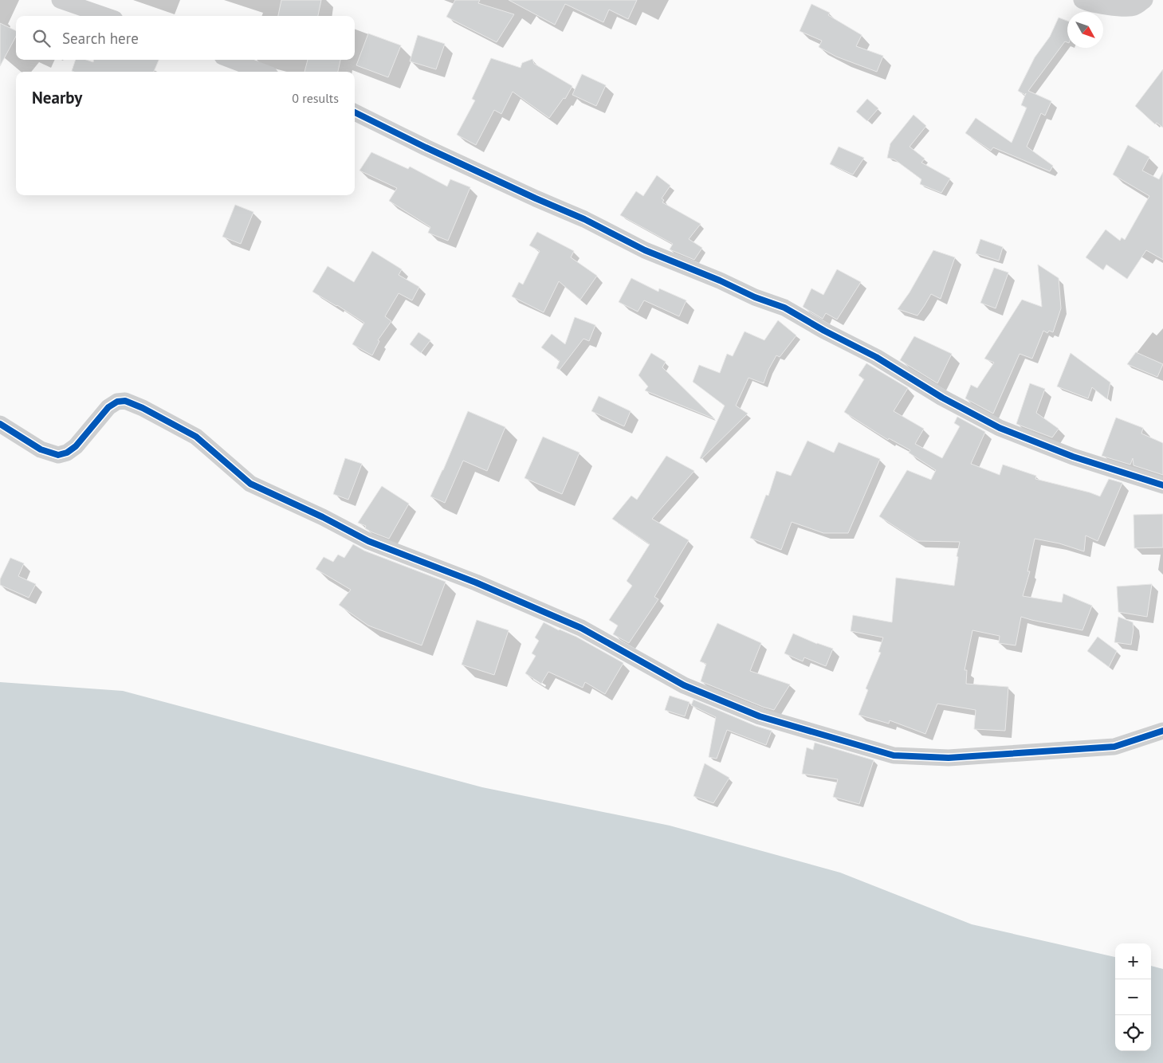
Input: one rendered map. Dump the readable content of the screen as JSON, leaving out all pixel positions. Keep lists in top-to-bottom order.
{
  "north": "bottom right",
  "page": {
    "search": "Search here",
    "heading": ["Nearby", "0 results"],
    "map_buttons": ["+", "−"]
  }
}
